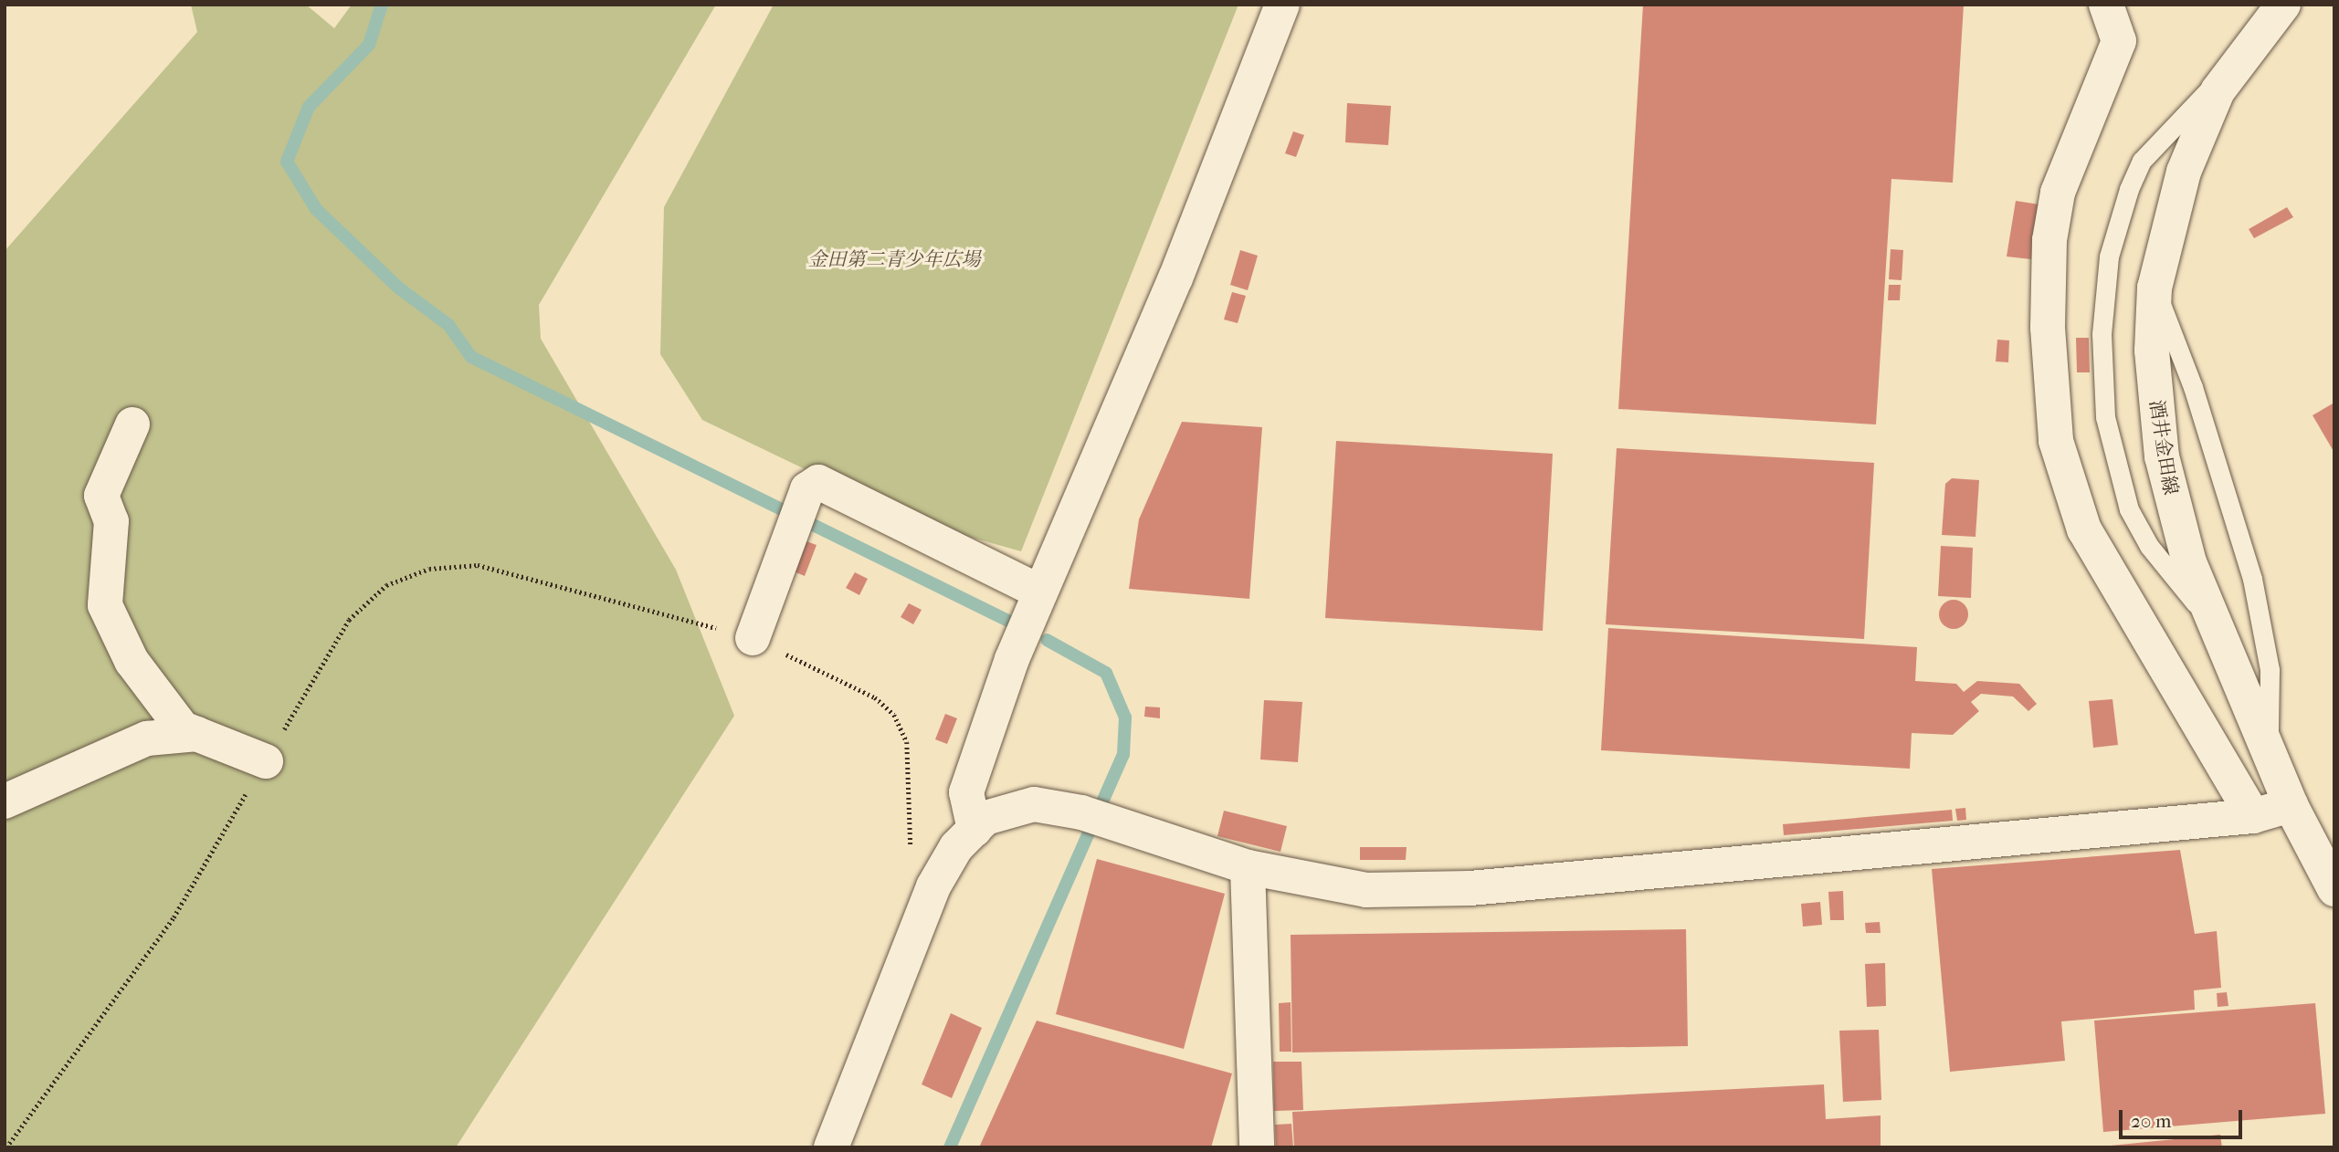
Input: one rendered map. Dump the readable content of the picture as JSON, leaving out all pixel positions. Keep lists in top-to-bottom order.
{
  "streets": {
    "street": ["酒井金田線"]
  },
  "parks": ["金田第二青少年広場"],
  "scale_bar": "20 m"
}
